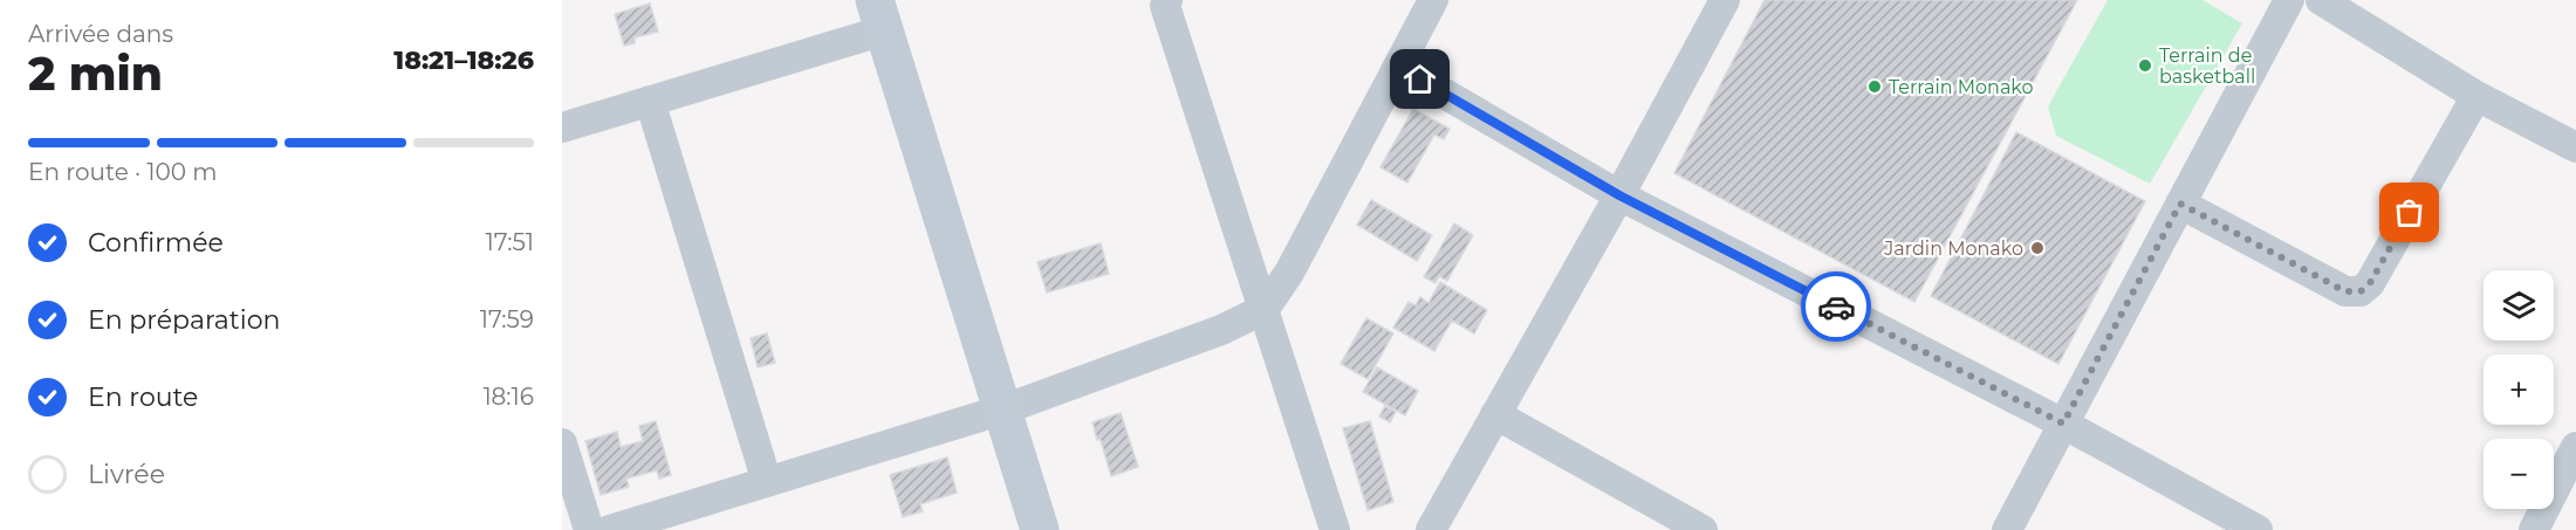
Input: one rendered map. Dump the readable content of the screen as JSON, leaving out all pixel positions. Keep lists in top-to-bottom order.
{
  "places": ["Terrain de basketball", "Terrain Monako", "Jardin Monako"],
  "page": {
    "heading": ["2 min", "Arrivée dans", "18:21–18:26"],
    "bar": "En route · 100 m",
    "list": [
      ["Confirmée", "17:51"],
      ["En préparation", "17:59"],
      ["En route", "18:16"],
      "Livrée"
    ],
    "map_buttons": ["+", "−"]
  }
}
